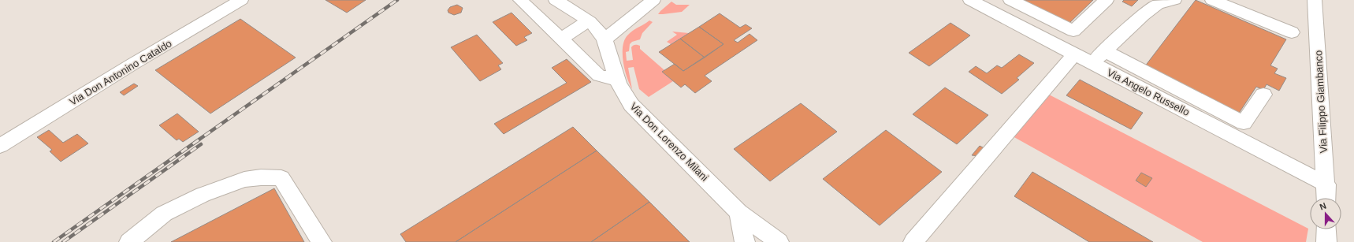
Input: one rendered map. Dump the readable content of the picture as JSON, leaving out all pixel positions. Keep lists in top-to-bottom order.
{
  "streets": {
    "street": [
      "Via Don Antonino Cataldo",
      "Via Angelo Russello",
      "Via Filippo Giambanco",
      "Via Don Lorenzo Milani"
    ]
  },
  "crossings": [
    ["Via Angelo Russello", "Via Filippo Giambanco"]
  ],
  "north": "top"
}
